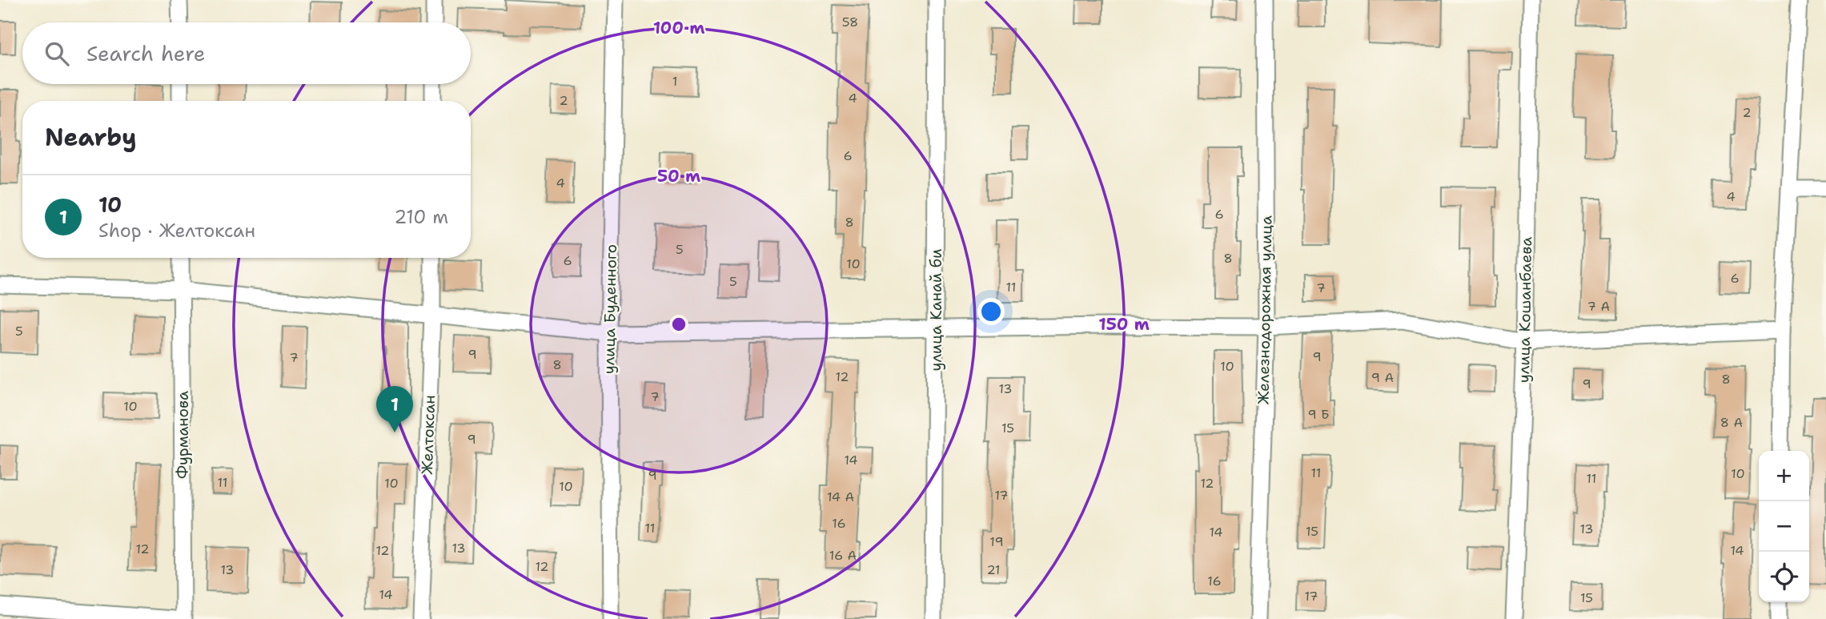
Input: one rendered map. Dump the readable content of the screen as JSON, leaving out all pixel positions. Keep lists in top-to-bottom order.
{
  "streets": {
    "street": [
      "улица Буденного",
      "улица Канай би",
      "Железнодорожная улица",
      "улица Кошанбаева",
      "Фурманова",
      "Желтоксан"
    ]
  },
  "house_numbers": [
    "58",
    "1",
    "4",
    "2",
    "2",
    "6",
    "4",
    "4",
    "6",
    "8",
    "5",
    "8",
    "6",
    "10",
    "6",
    "5",
    "11",
    "7",
    "7 А",
    "5",
    "9",
    "9",
    "7",
    "8",
    "10",
    "12",
    "9 А",
    "8",
    "9",
    "13",
    "7",
    "10",
    "9 Б",
    "8 А",
    "15",
    "9",
    "14",
    "11",
    "10",
    "9",
    "11",
    "11",
    "10",
    "12",
    "10",
    "17",
    "14 А",
    "16",
    "11",
    "13",
    "15",
    "14",
    "19",
    "13",
    "12",
    "12",
    "14",
    "16 А",
    "12",
    "13",
    "21",
    "16",
    "14",
    "17",
    "15"
  ],
  "page": {
    "search": "Search here",
    "heading": "Nearby",
    "list": [
      {
        "mark": "1",
        "name": "10",
        "note": "Shop · Желтоксан",
        "value": "210 m"
      }
    ],
    "pins": "1",
    "map_buttons": ["+", "−"]
  },
  "rings": ["100 m", "50 m", "150 m"]
}
